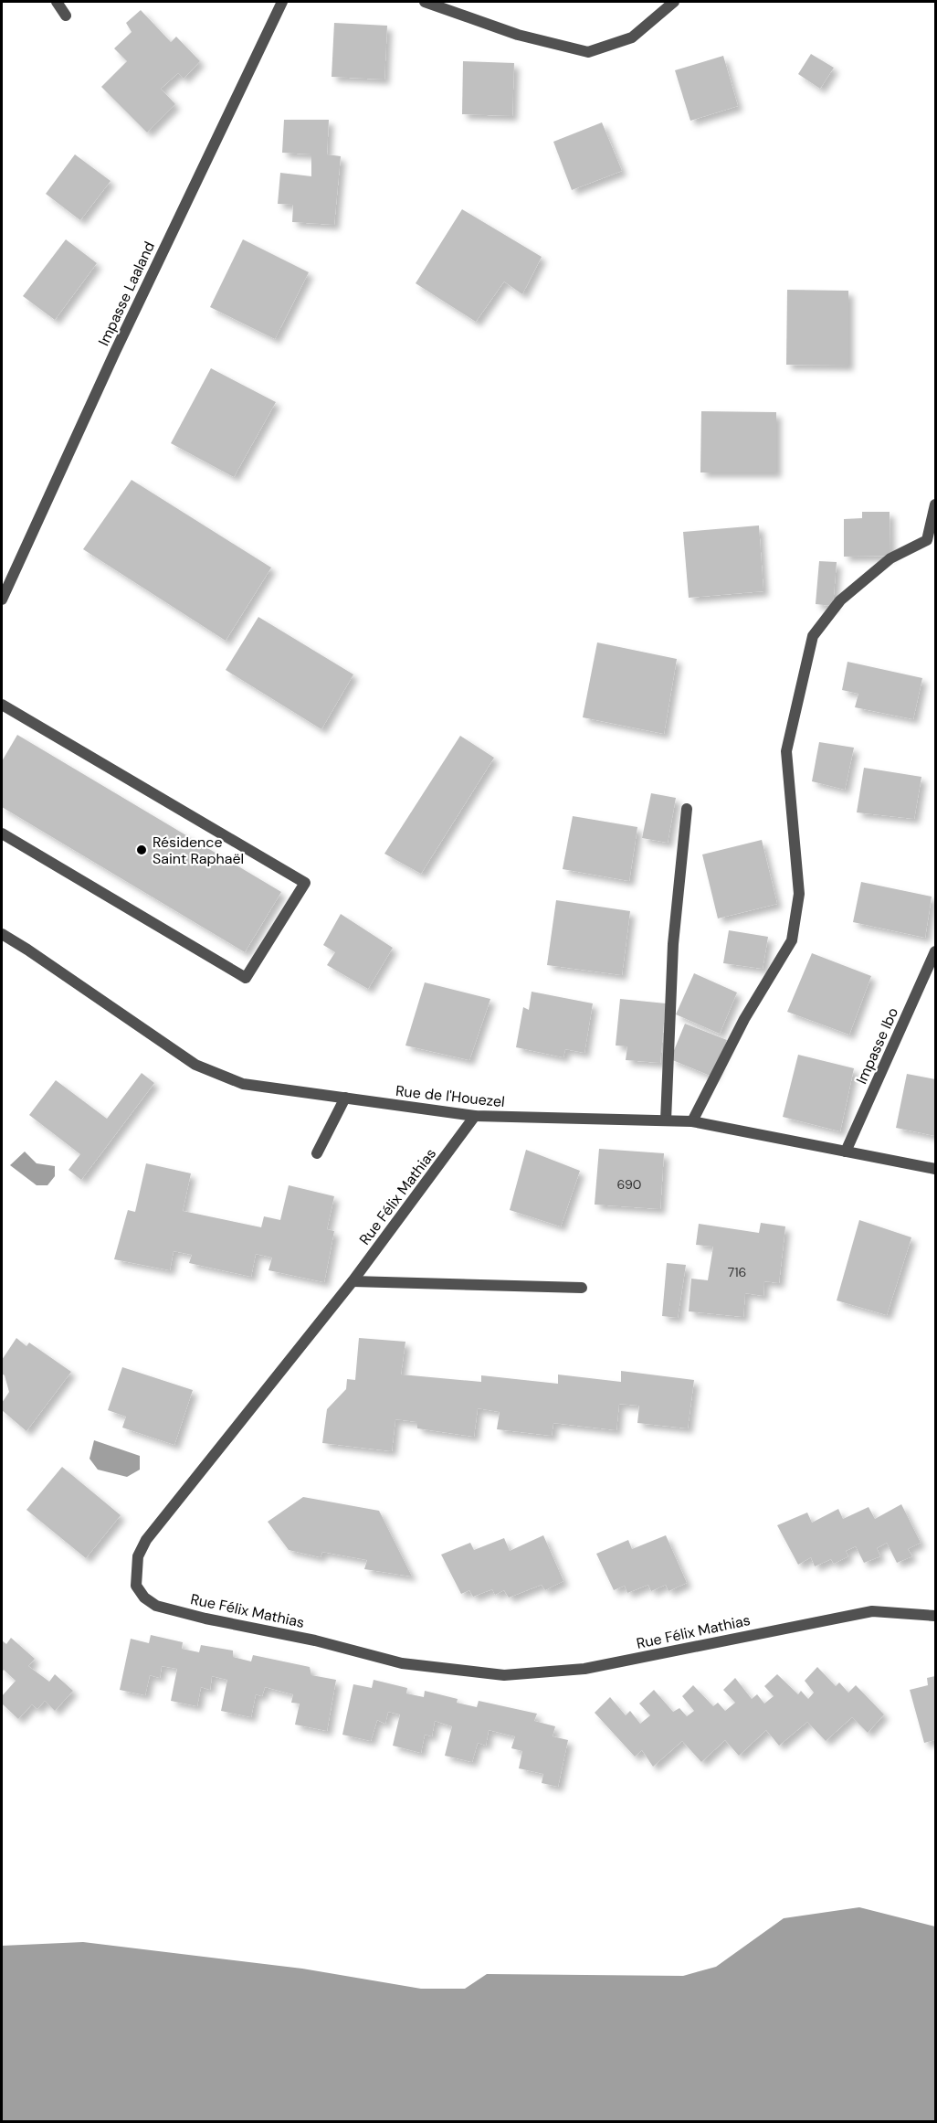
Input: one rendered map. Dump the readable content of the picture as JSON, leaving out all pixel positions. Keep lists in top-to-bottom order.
{
  "streets": {
    "street": [
      "Impasse Laaland",
      "Impasse Ibo",
      "Rue de l'Houezel",
      "Rue Félix Mathias"
    ]
  },
  "crossings": [
    ["Impasse Ibo", "Rue de l'Houezel"],
    ["Rue de l'Houezel", "Rue Félix Mathias"]
  ],
  "places": ["Résidence Saint Raphaël"],
  "house_numbers": ["690", "716"]
}
